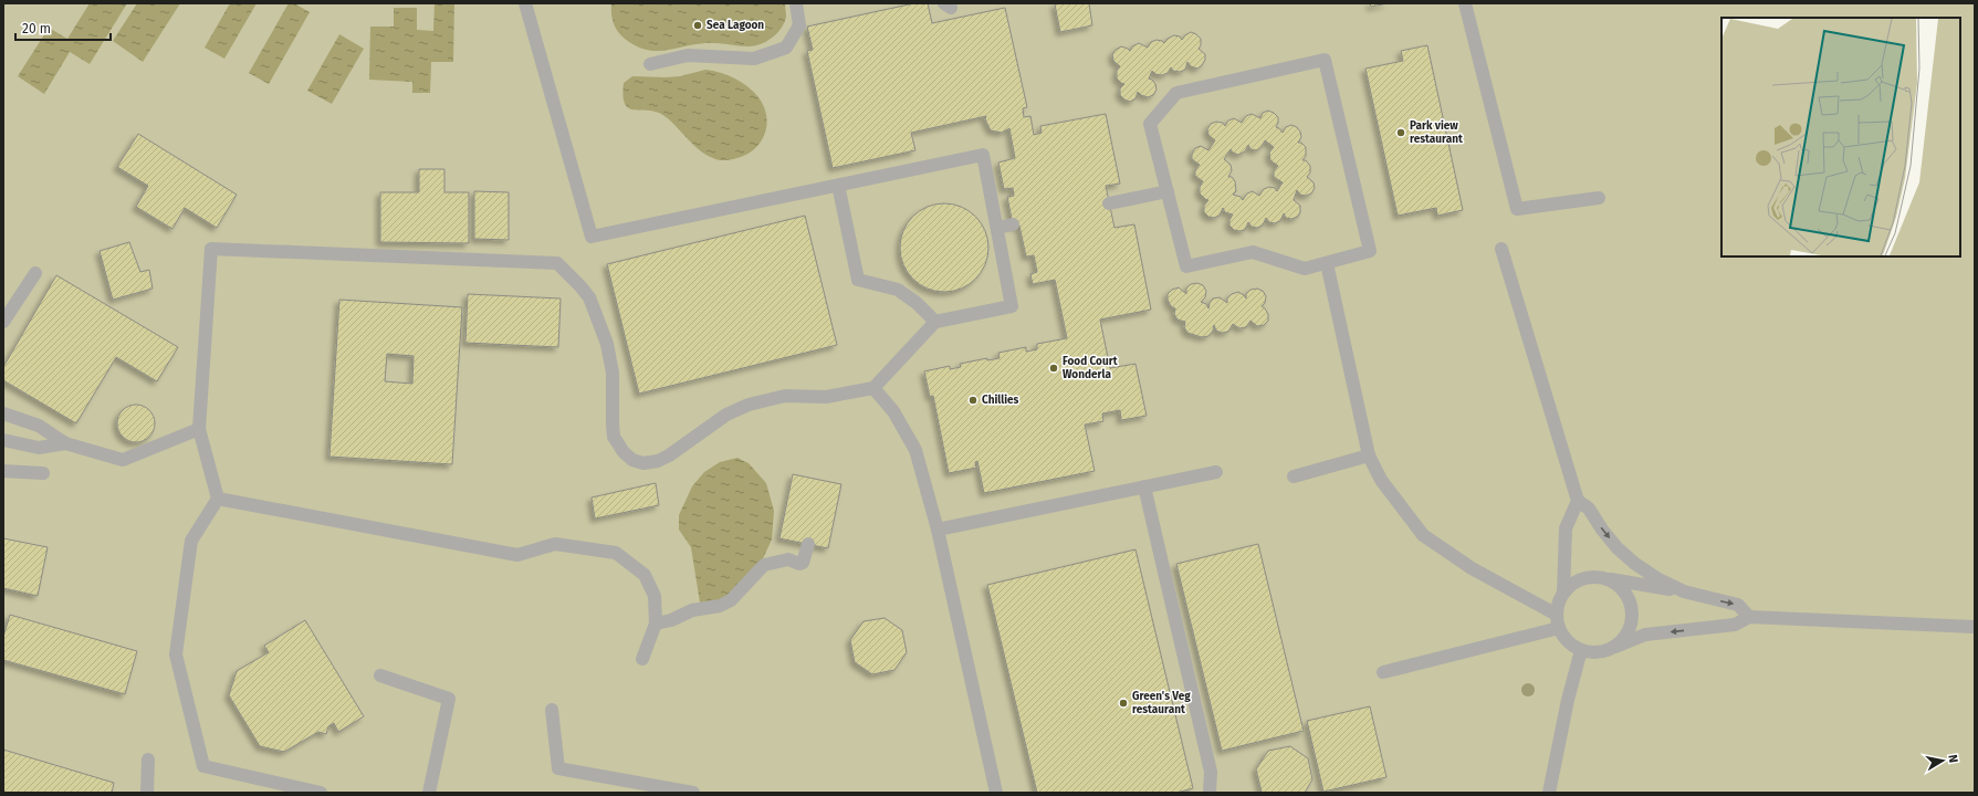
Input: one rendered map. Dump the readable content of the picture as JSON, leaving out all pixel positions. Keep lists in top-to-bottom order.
{
  "places": [
    "Sea Lagoon",
    "Park view restaurant",
    "Food Court Wonderla",
    "Chillies",
    "Green's Veg restaurant"
  ],
  "scale_bar": "20 m",
  "north": "right"
}
